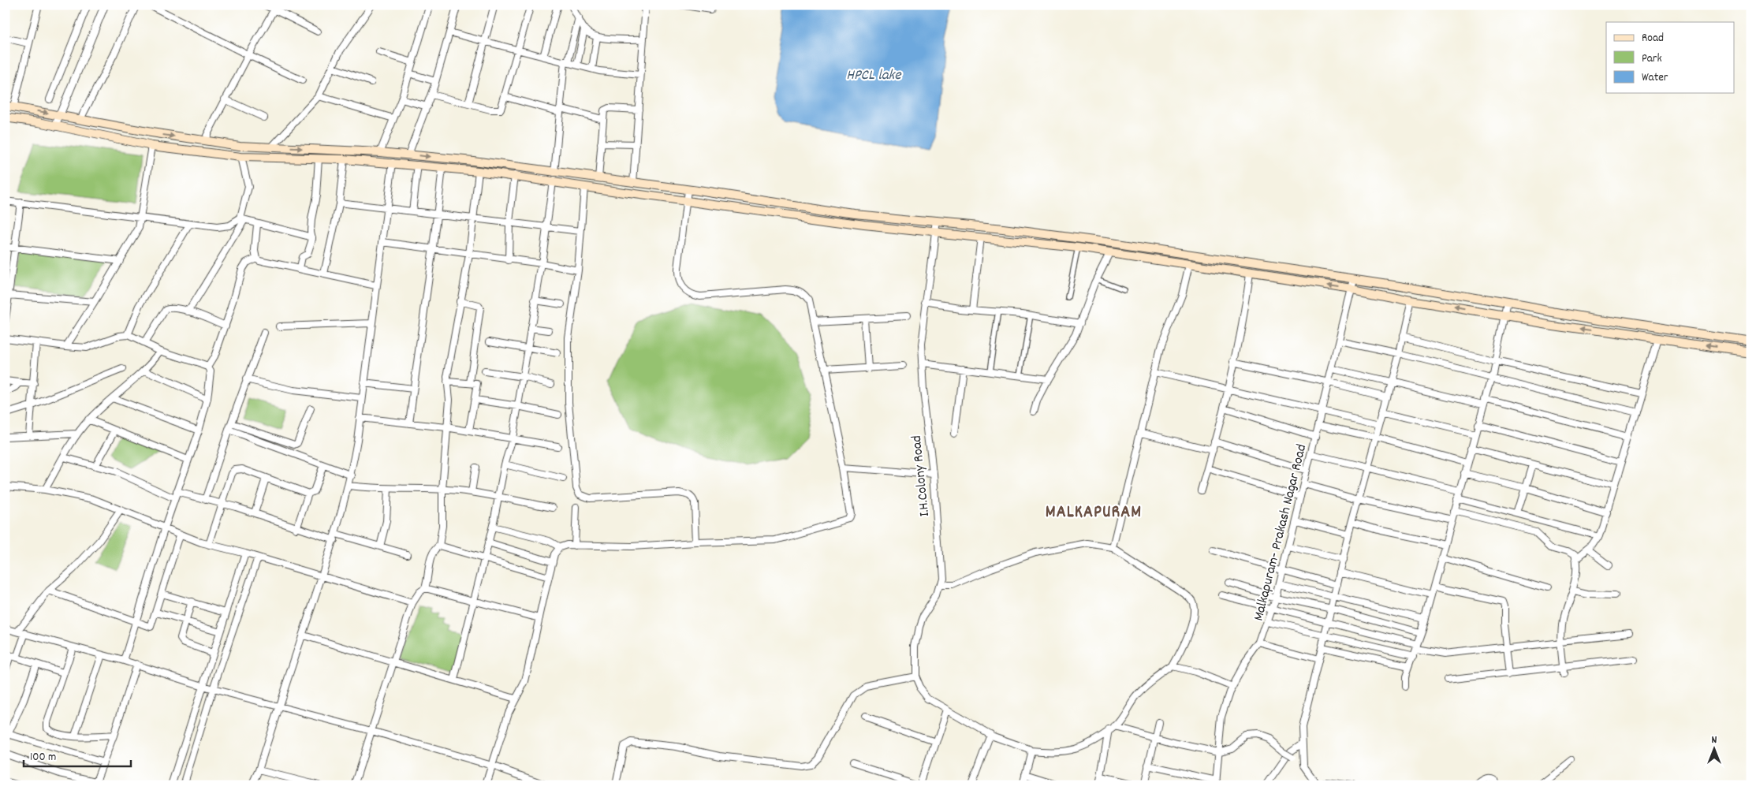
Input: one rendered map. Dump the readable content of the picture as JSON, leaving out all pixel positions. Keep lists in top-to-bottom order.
{
  "streets": {
    "street": ["I.H.Colony Road", "Malkapuram- Prakash Nagar Road"]
  },
  "districts": ["MALKAPURAM"],
  "water": ["HPCL lake"],
  "legend": ["Road", "Park", "Water"],
  "scale_bar": "100 m",
  "north": "top"
}
